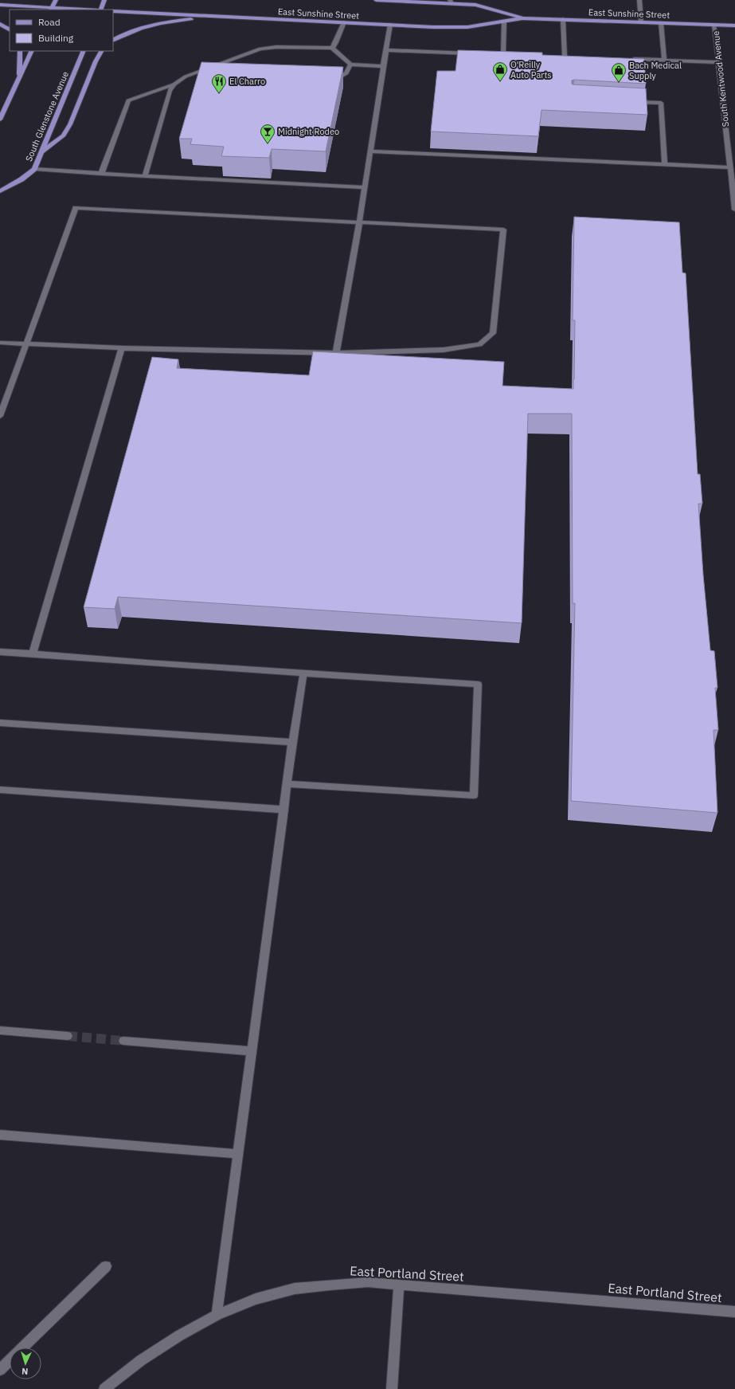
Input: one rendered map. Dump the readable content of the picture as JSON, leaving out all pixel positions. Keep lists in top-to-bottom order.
{
  "streets": {
    "main road": ["East Sunshine Street", "South Glenstone Avenue"],
    "street": ["South Kentwood Avenue", "East Portland Street"]
  },
  "crossings": [
    ["East Sunshine Street", "South Kentwood Avenue"]
  ],
  "places": {
    "shop": ["O'Reilly Auto Parts", "Bach Medical Supply"],
    "restaurant": ["El Charro"],
    "bar": ["Midnight Rodeo"]
  },
  "legend": ["Road", "Building"],
  "north": "bottom"
}
